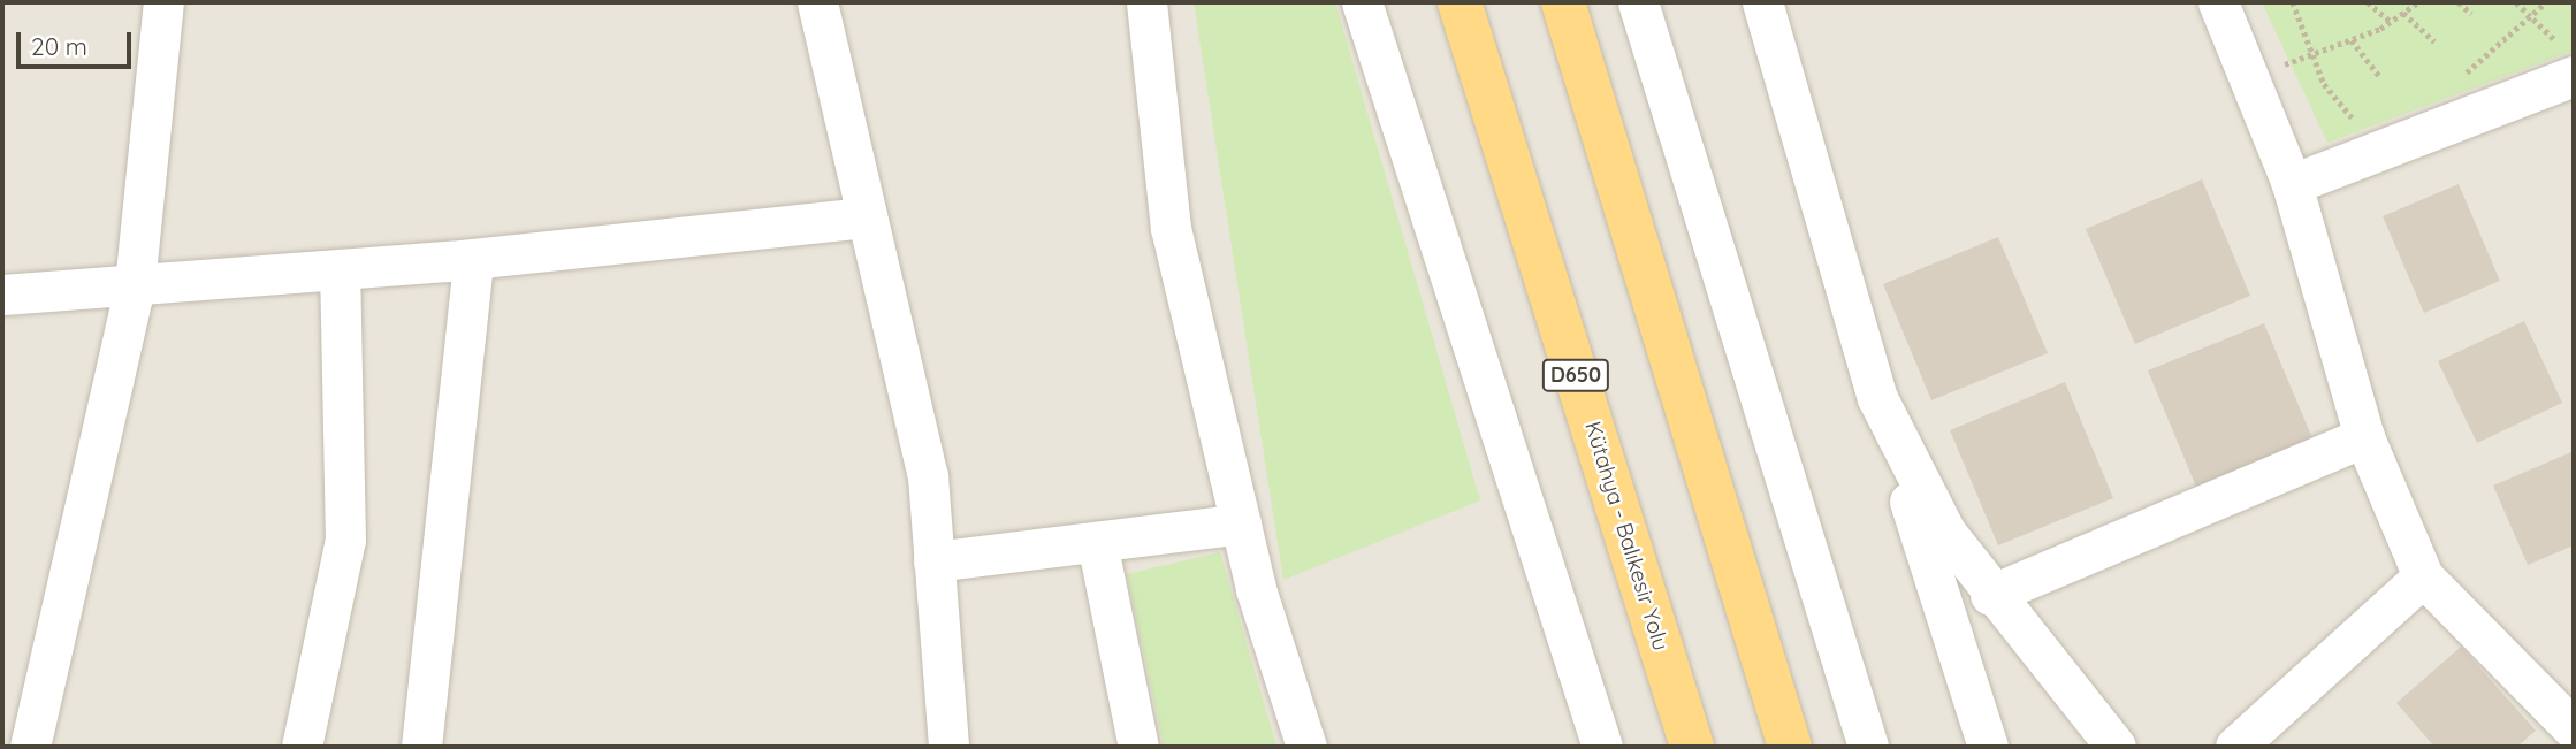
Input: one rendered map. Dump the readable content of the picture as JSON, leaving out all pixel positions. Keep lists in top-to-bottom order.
{
  "streets": {
    "highway": ["D650", "Kütahya - Balıkesir Yolu"]
  },
  "scale_bar": "20 m"
}
